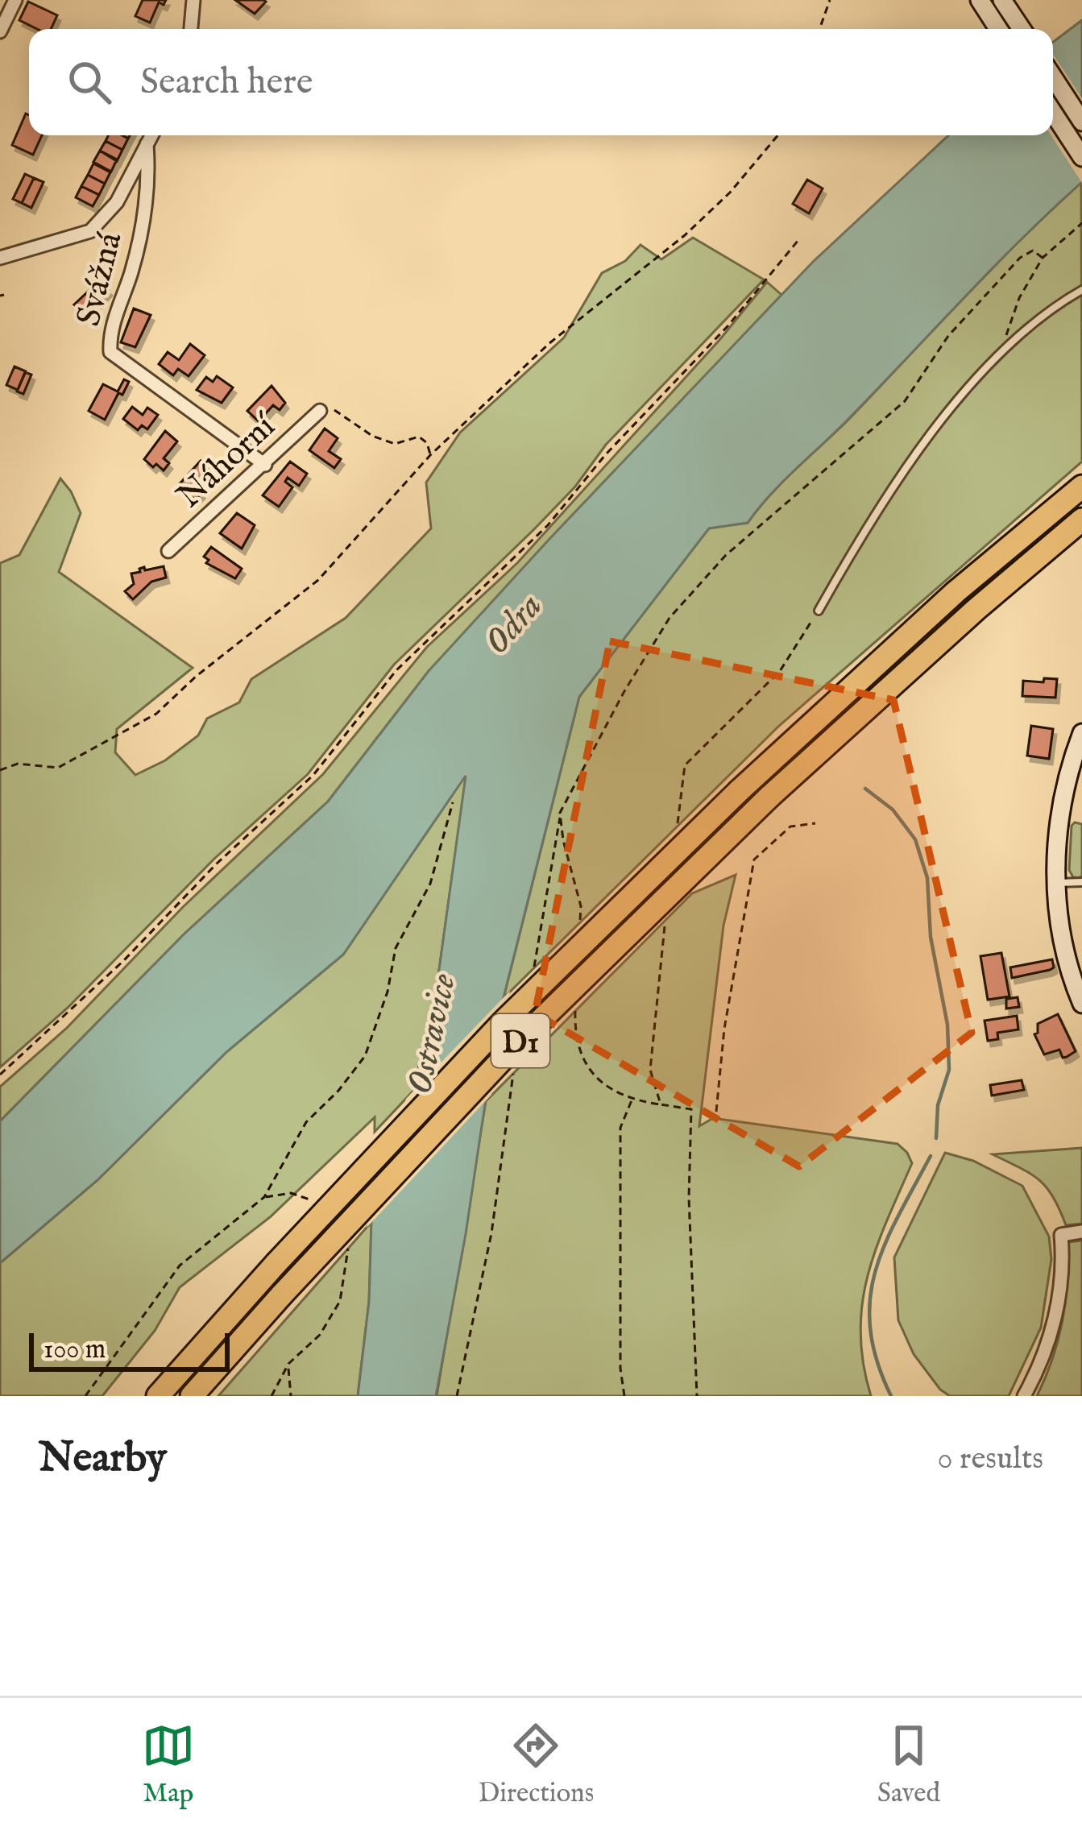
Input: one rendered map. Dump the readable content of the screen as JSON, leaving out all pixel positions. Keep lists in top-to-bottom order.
{
  "streets": {
    "highway": ["D1"],
    "street": ["Svážná", "Náhorní"]
  },
  "crossings": [
    ["Svážná", "Náhorní"]
  ],
  "water": ["Odra", "Ostravice"],
  "scale_bar": "100 m",
  "page": {
    "search": "Search here",
    "scale": "100 m",
    "heading": ["Nearby", "0 results"],
    "nav": ["Map", "Directions", "Saved"]
  }
}
